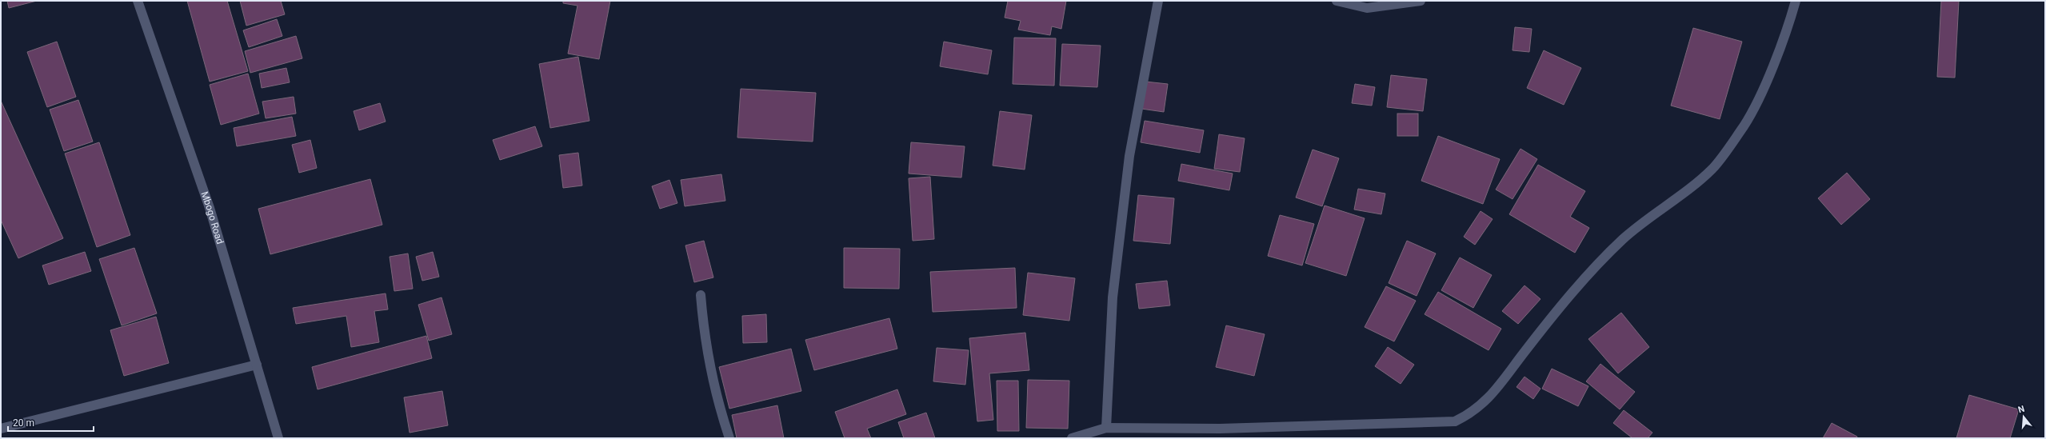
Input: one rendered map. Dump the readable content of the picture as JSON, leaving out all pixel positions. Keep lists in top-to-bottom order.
{
  "streets": {
    "street": ["Mbogo Road"]
  },
  "scale_bar": "20 m",
  "north": "top"
}
